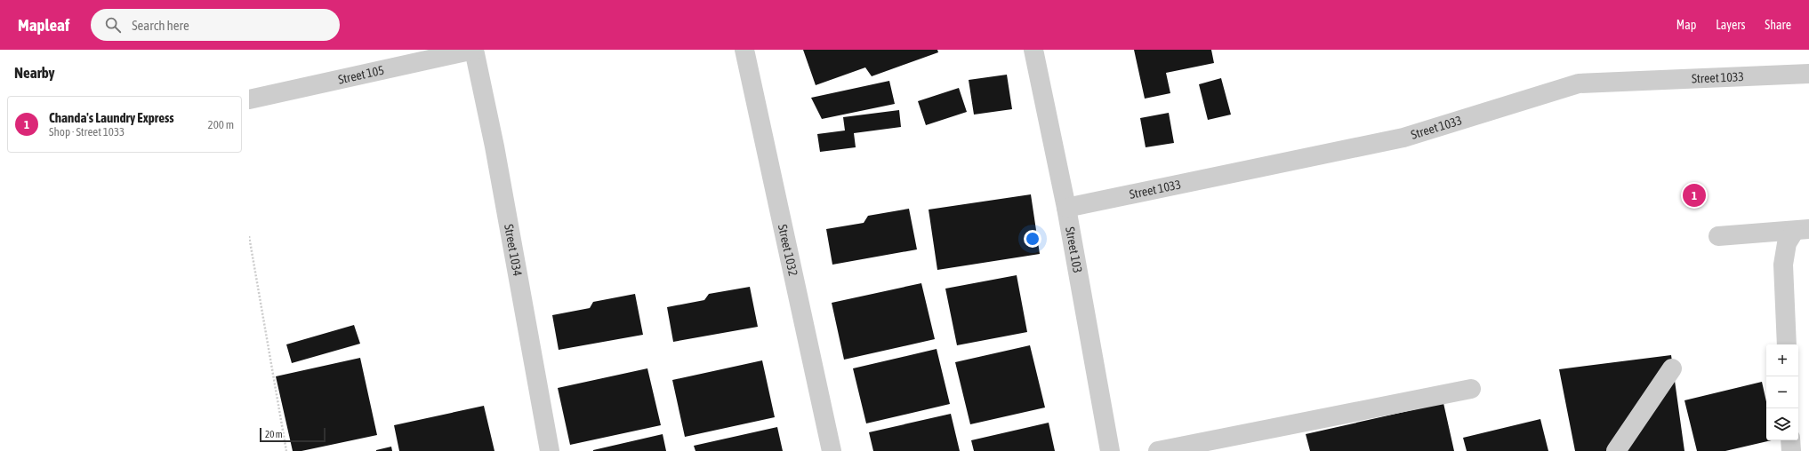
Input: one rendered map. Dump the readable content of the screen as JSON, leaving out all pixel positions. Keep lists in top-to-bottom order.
{
  "streets": {
    "street": [
      "Street 105",
      "Street 1033",
      "Street 1034",
      "Street 1032",
      "Street 103"
    ]
  },
  "crossings": [
    ["Street 105", "Street 1034"],
    ["Street 1033", "Street 103"]
  ],
  "scale_bar": "20 m",
  "page": {
    "header": "Mapleaf",
    "search": "Search here",
    "nav": ["Map", "Layers", "Share"],
    "heading": "Nearby",
    "list": [
      {
        "mark": "1",
        "name": "Chanda's Laundry Express",
        "note": "Shop · Street 1033",
        "value": "200 m"
      }
    ],
    "pins": "1",
    "map_buttons": ["+", "−"],
    "scale": "20 m"
  }
}
